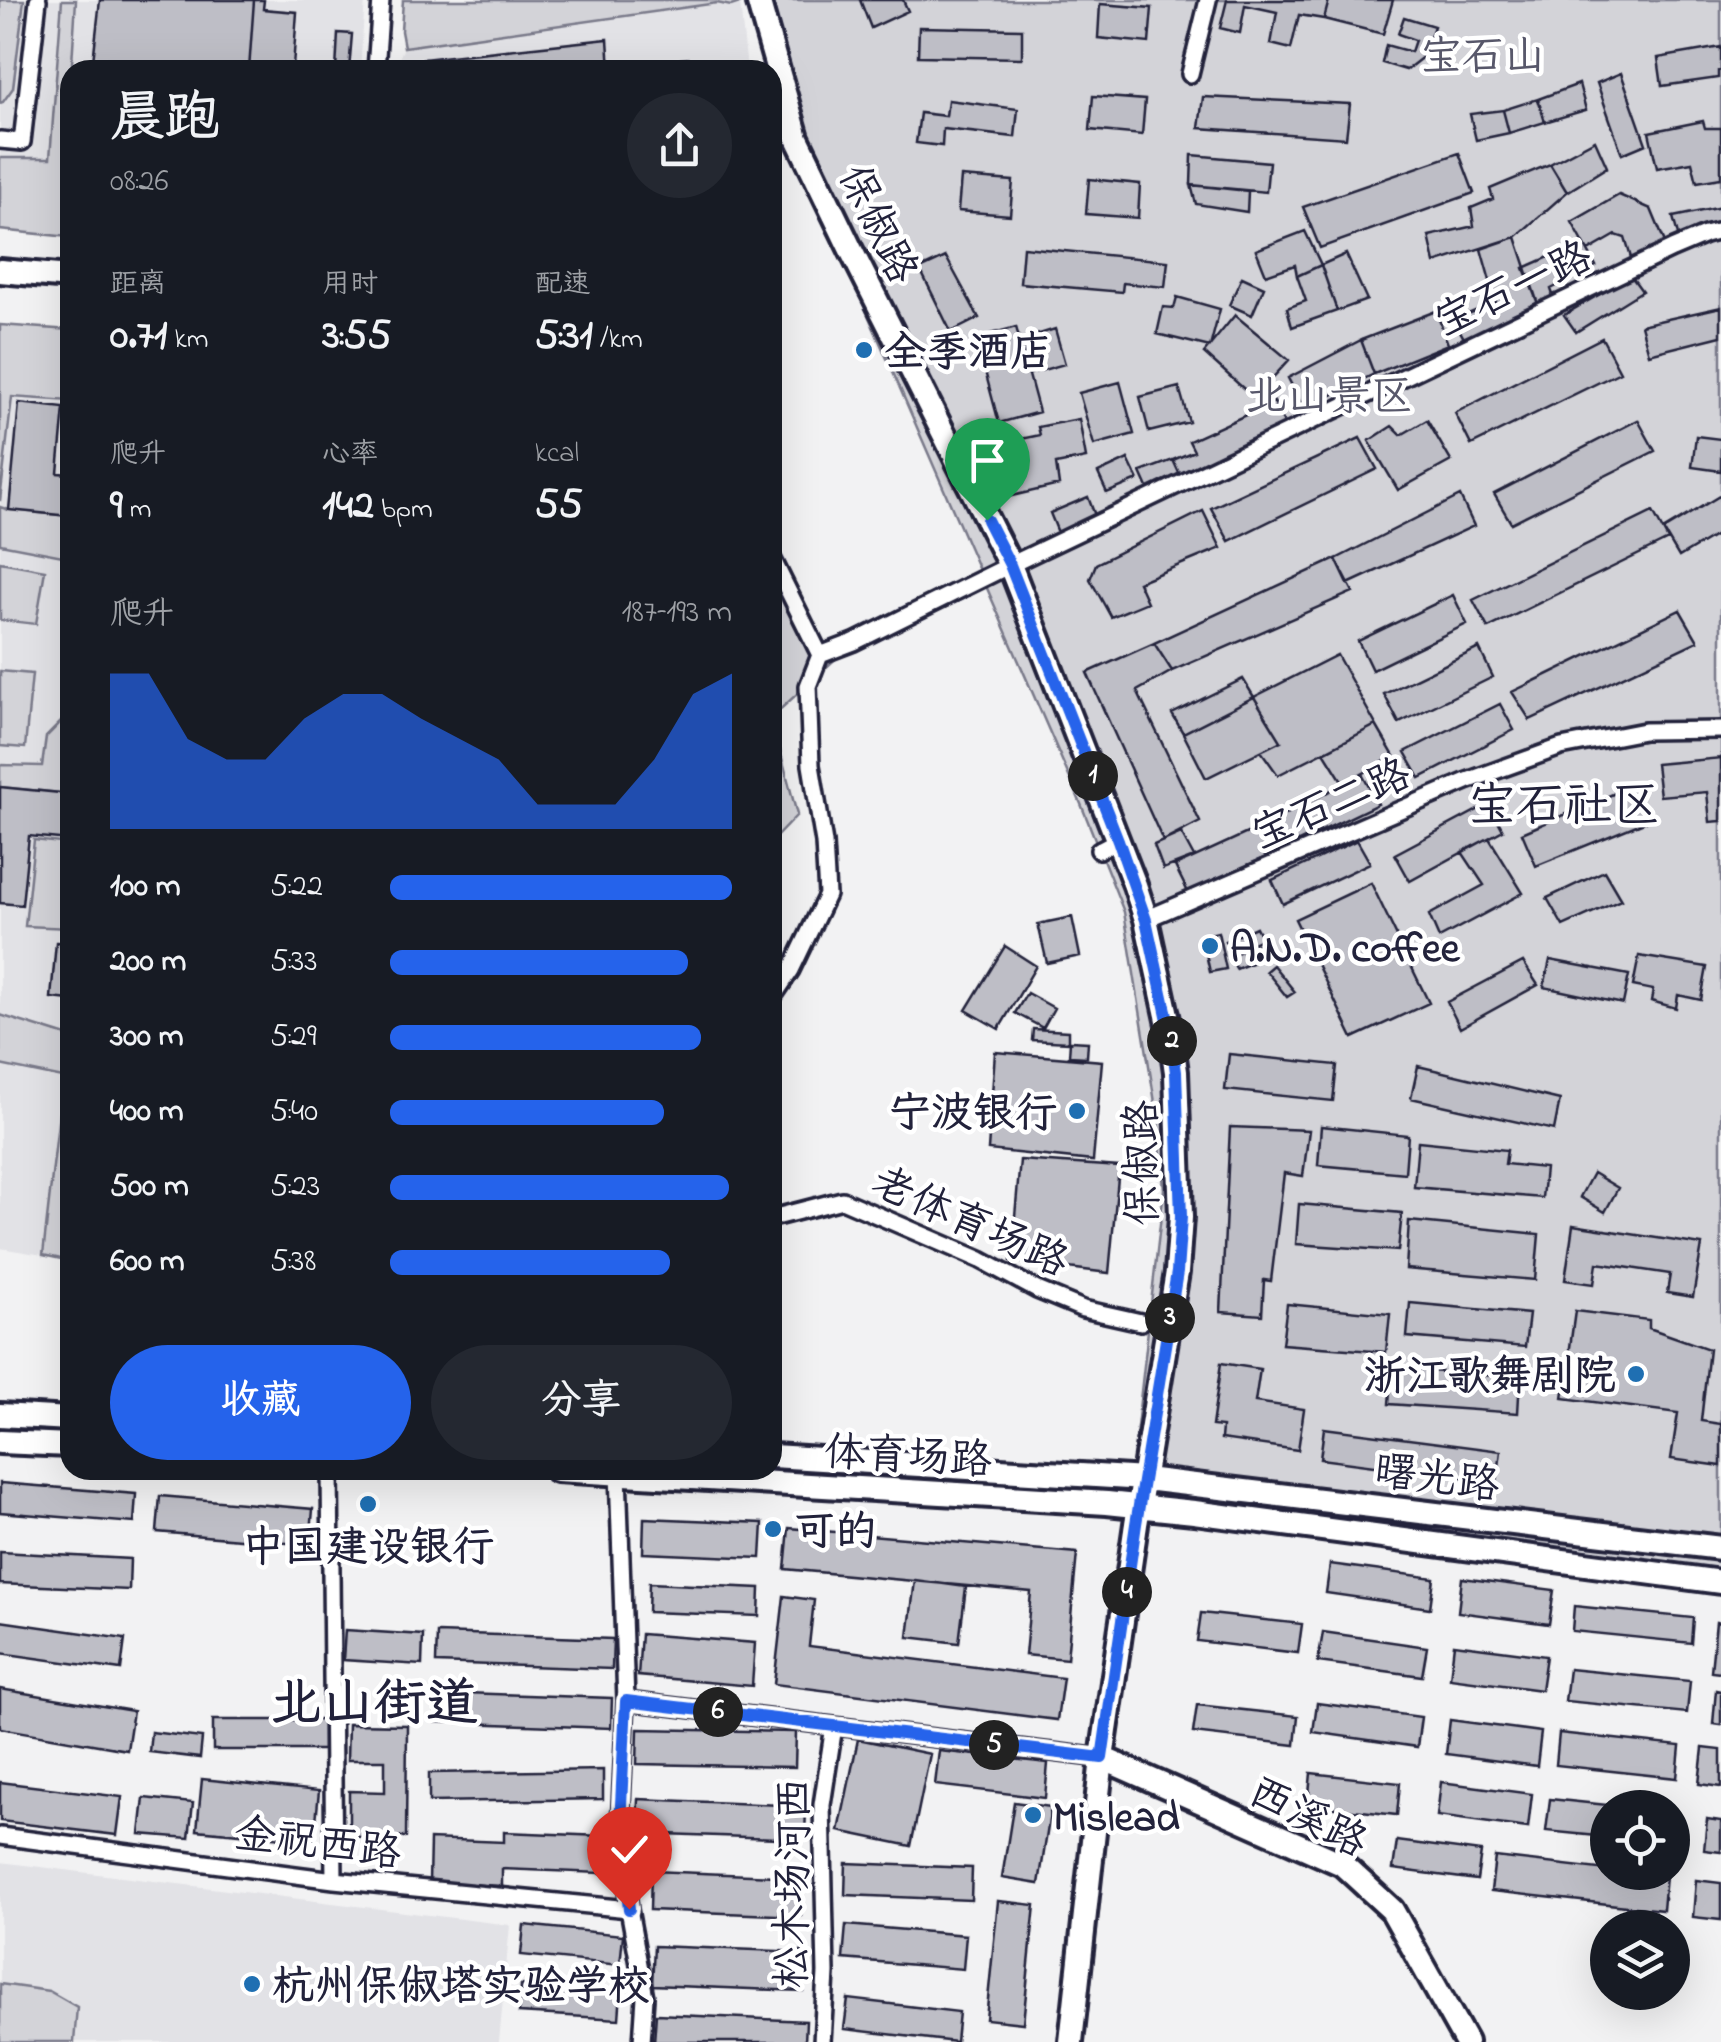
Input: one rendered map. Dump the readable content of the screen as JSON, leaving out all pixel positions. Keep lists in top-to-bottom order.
{
  "streets": {
    "main road": [
      "保俶路",
      "体育场路",
      "曙光路",
      "西溪路"
    ],
    "street": [
      "宝石一路",
      "宝石二路",
      "老体育场路",
      "金祝西路",
      "松木场河西"
    ]
  },
  "crossings": [
    ["保俶路", "宝石一路"],
    ["保俶路", "宝石二路"],
    ["保俶路", "体育场路"],
    ["保俶路", "曙光路"],
    ["保俶路", "西溪路"],
    ["体育场路", "曙光路"]
  ],
  "districts": ["宝石社区", "北山街道"],
  "parks": ["宝石山", "北山景区"],
  "places": [
    "全季酒店",
    "A.N.D. coffee",
    "宁波银行",
    "浙江歌舞剧院",
    "中国建设银行",
    "可的",
    "Mislead",
    "杭州保俶塔实验学校"
  ],
  "page": {
    "heading": ["晨跑", "08:26"],
    "stats": [
      ["距离", "0.71 km"],
      ["用时", "3:55"],
      ["配速", "5:31 /km"],
      ["爬升", "9 m"],
      ["心率", "142 bpm"],
      ["kcal", "55"]
    ],
    "chart": ["爬升", "187–193 m"],
    "pins": [
      "1",
      "2",
      "3",
      "4",
      "6",
      "5"
    ],
    "list": [
      {
        "name": "100 m",
        "note": "5:22"
      },
      {
        "name": "200 m",
        "note": "5:33"
      },
      {
        "name": "300 m",
        "note": "5:29"
      },
      {
        "name": "400 m",
        "note": "5:40"
      },
      {
        "name": "500 m",
        "note": "5:23"
      },
      {
        "name": "600 m",
        "note": "5:38"
      }
    ],
    "buttons": ["收藏", "分享"]
  }
}
